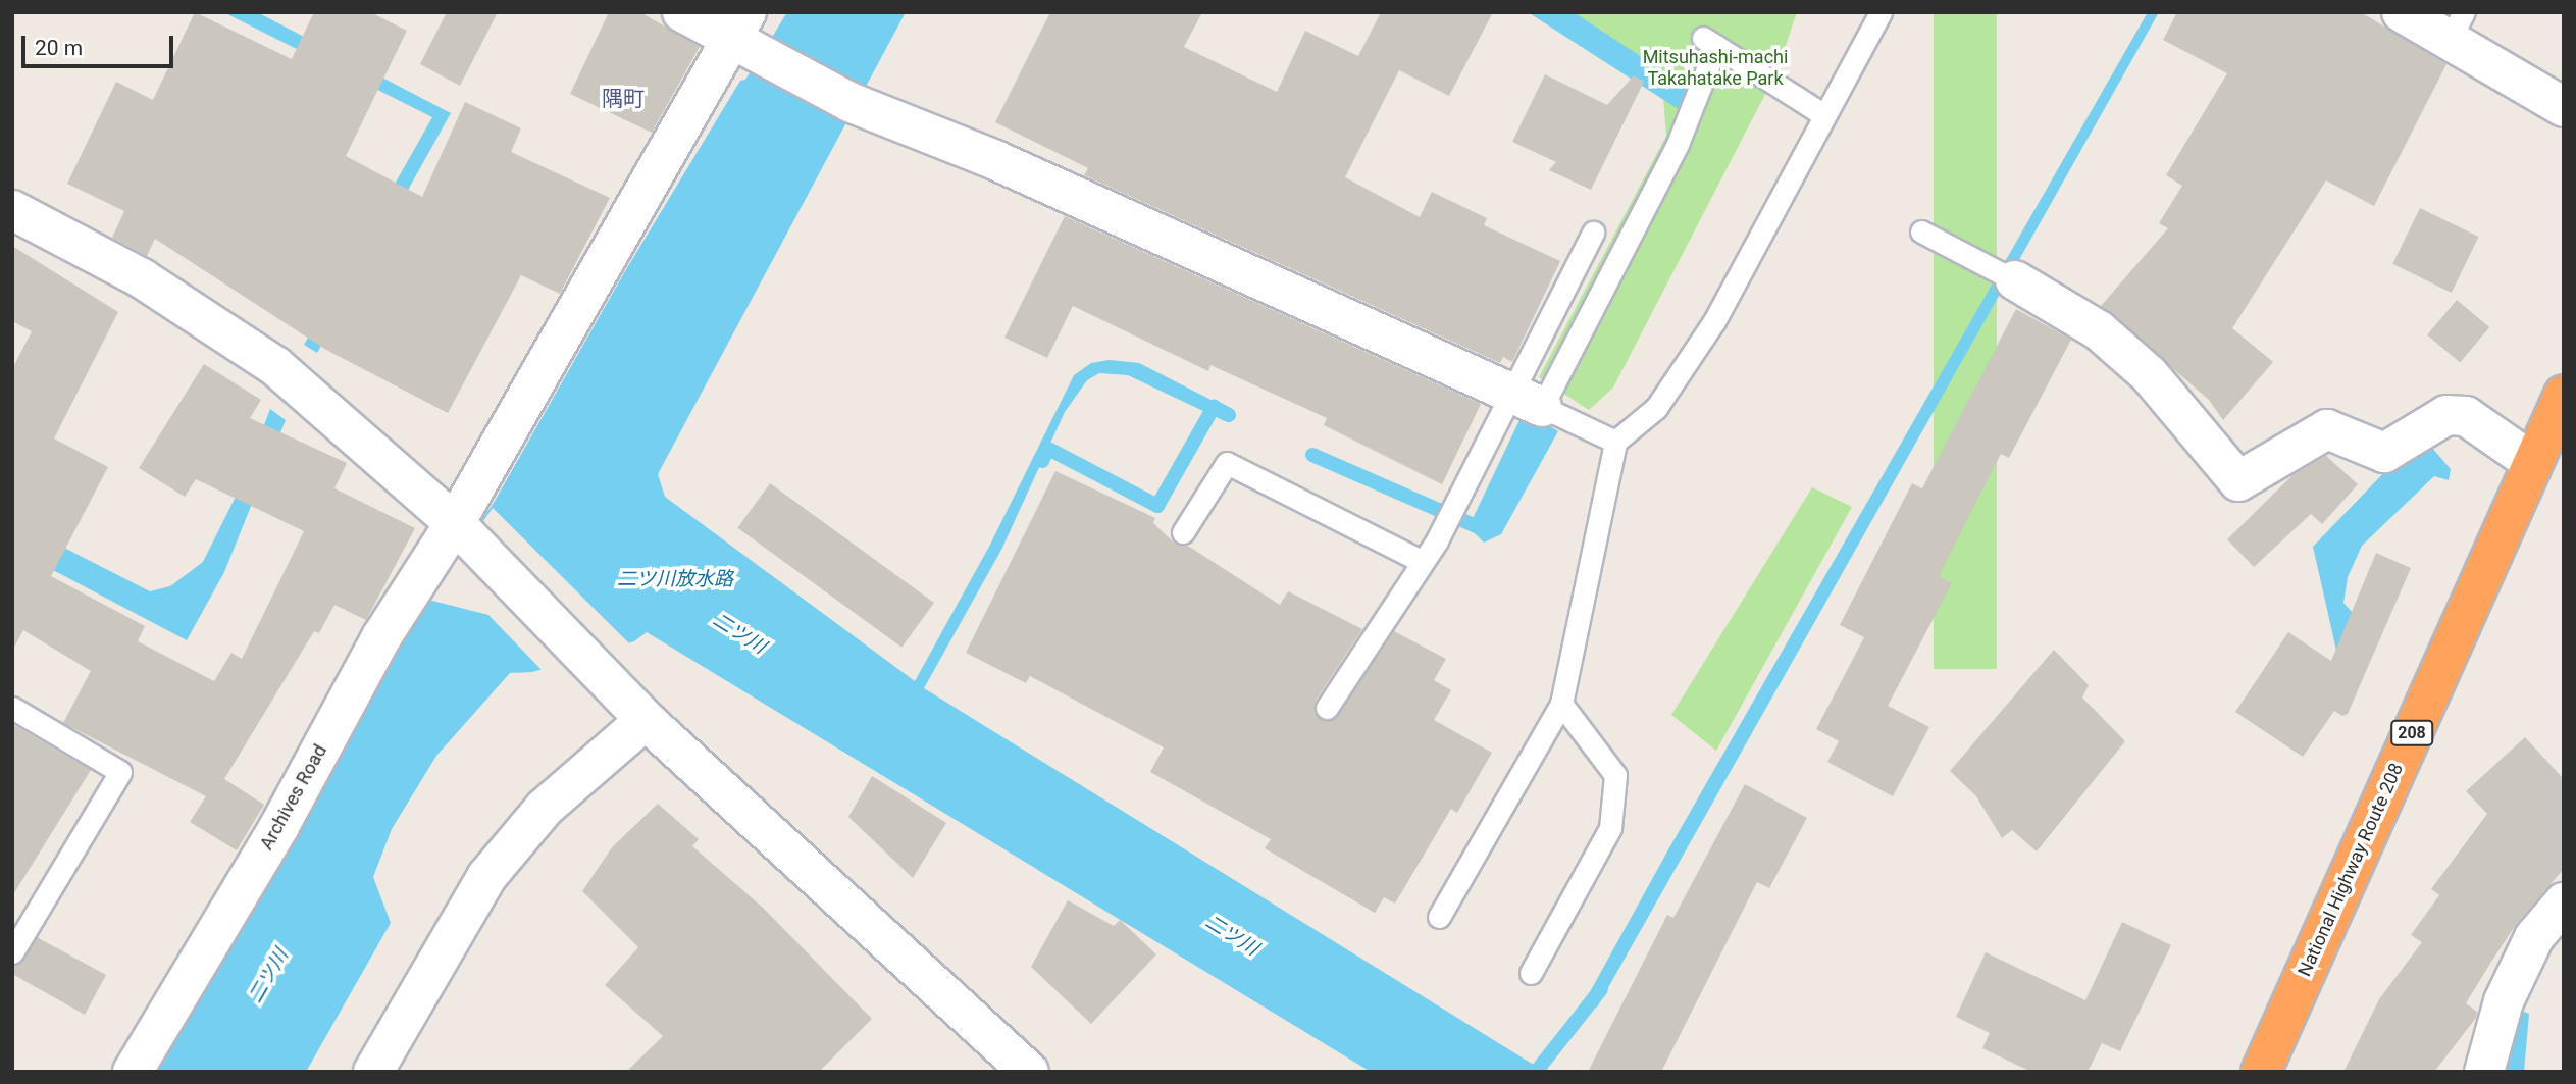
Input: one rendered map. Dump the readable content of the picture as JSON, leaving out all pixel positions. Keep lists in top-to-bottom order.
{
  "streets": {
    "highway": ["208", "National Highway Route 208"],
    "street": ["Archives Road"]
  },
  "districts": ["隅町"],
  "water": ["二ツ川放水路", "二ツ川"],
  "parks": ["Mitsuhashi-machi Takahatake Park"],
  "scale_bar": "20 m"
}
